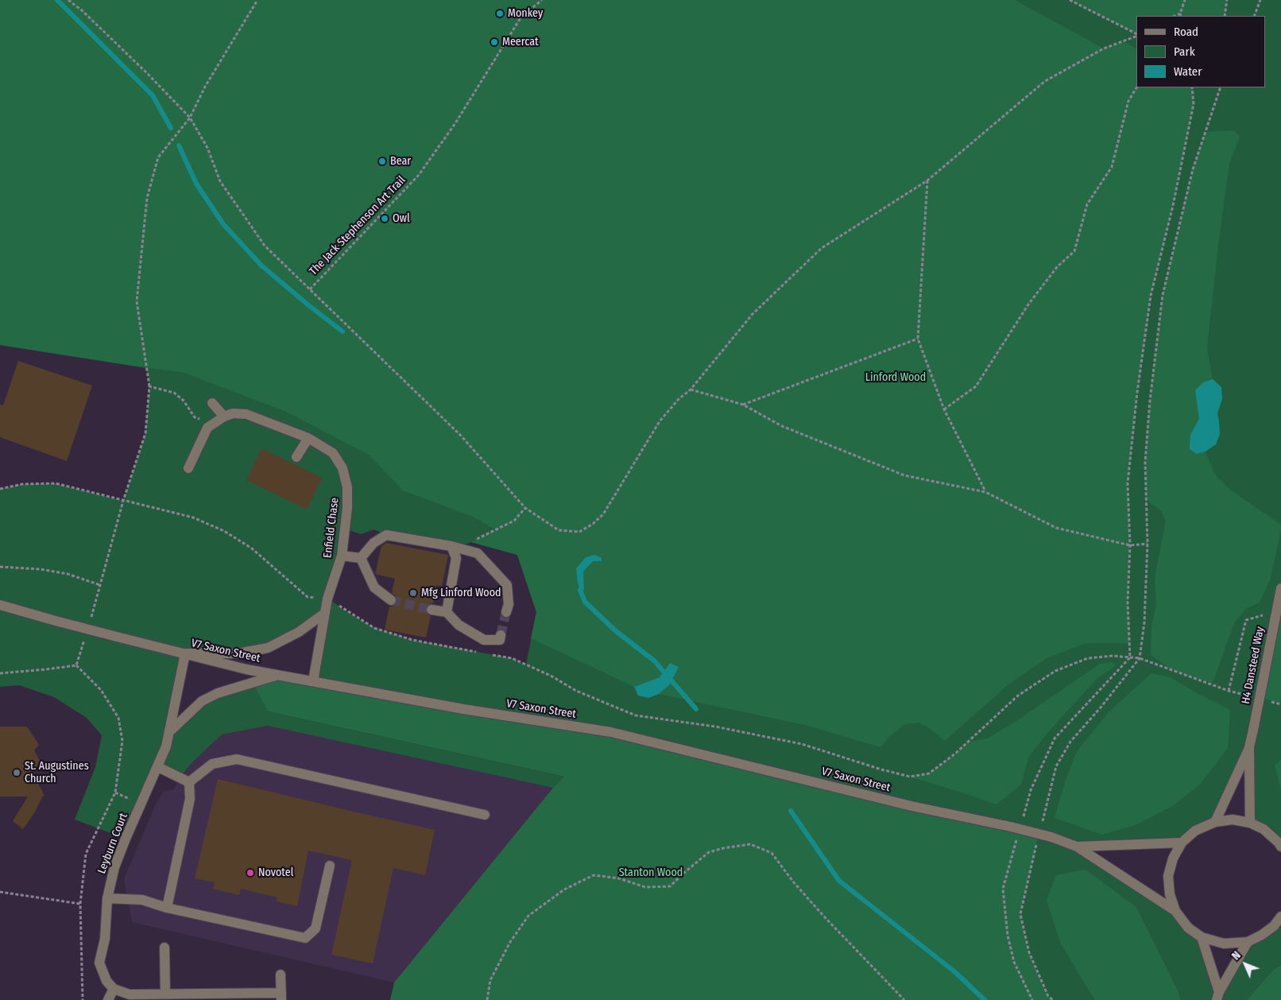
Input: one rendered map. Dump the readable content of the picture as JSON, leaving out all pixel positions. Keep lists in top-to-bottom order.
{
  "streets": {
    "street": [
      "Enfield Chase",
      "V7 Saxon Street",
      "H4 Dansteed Way",
      "Leyburn Court"
    ],
    "path": ["The Jack Stephenson Art Trail"]
  },
  "crossings": [
    ["Enfield Chase", "V7 Saxon Street"],
    ["V7 Saxon Street", "Leyburn Court"]
  ],
  "parks": ["Linford Wood", "Stanton Wood"],
  "places": [
    "Monkey",
    "Meercat",
    "Bear",
    "Owl",
    "Mfg Linford Wood",
    "St. Augustines Church",
    "Novotel"
  ],
  "legend": ["Road", "Park", "Water"],
  "north": "top left"
}
